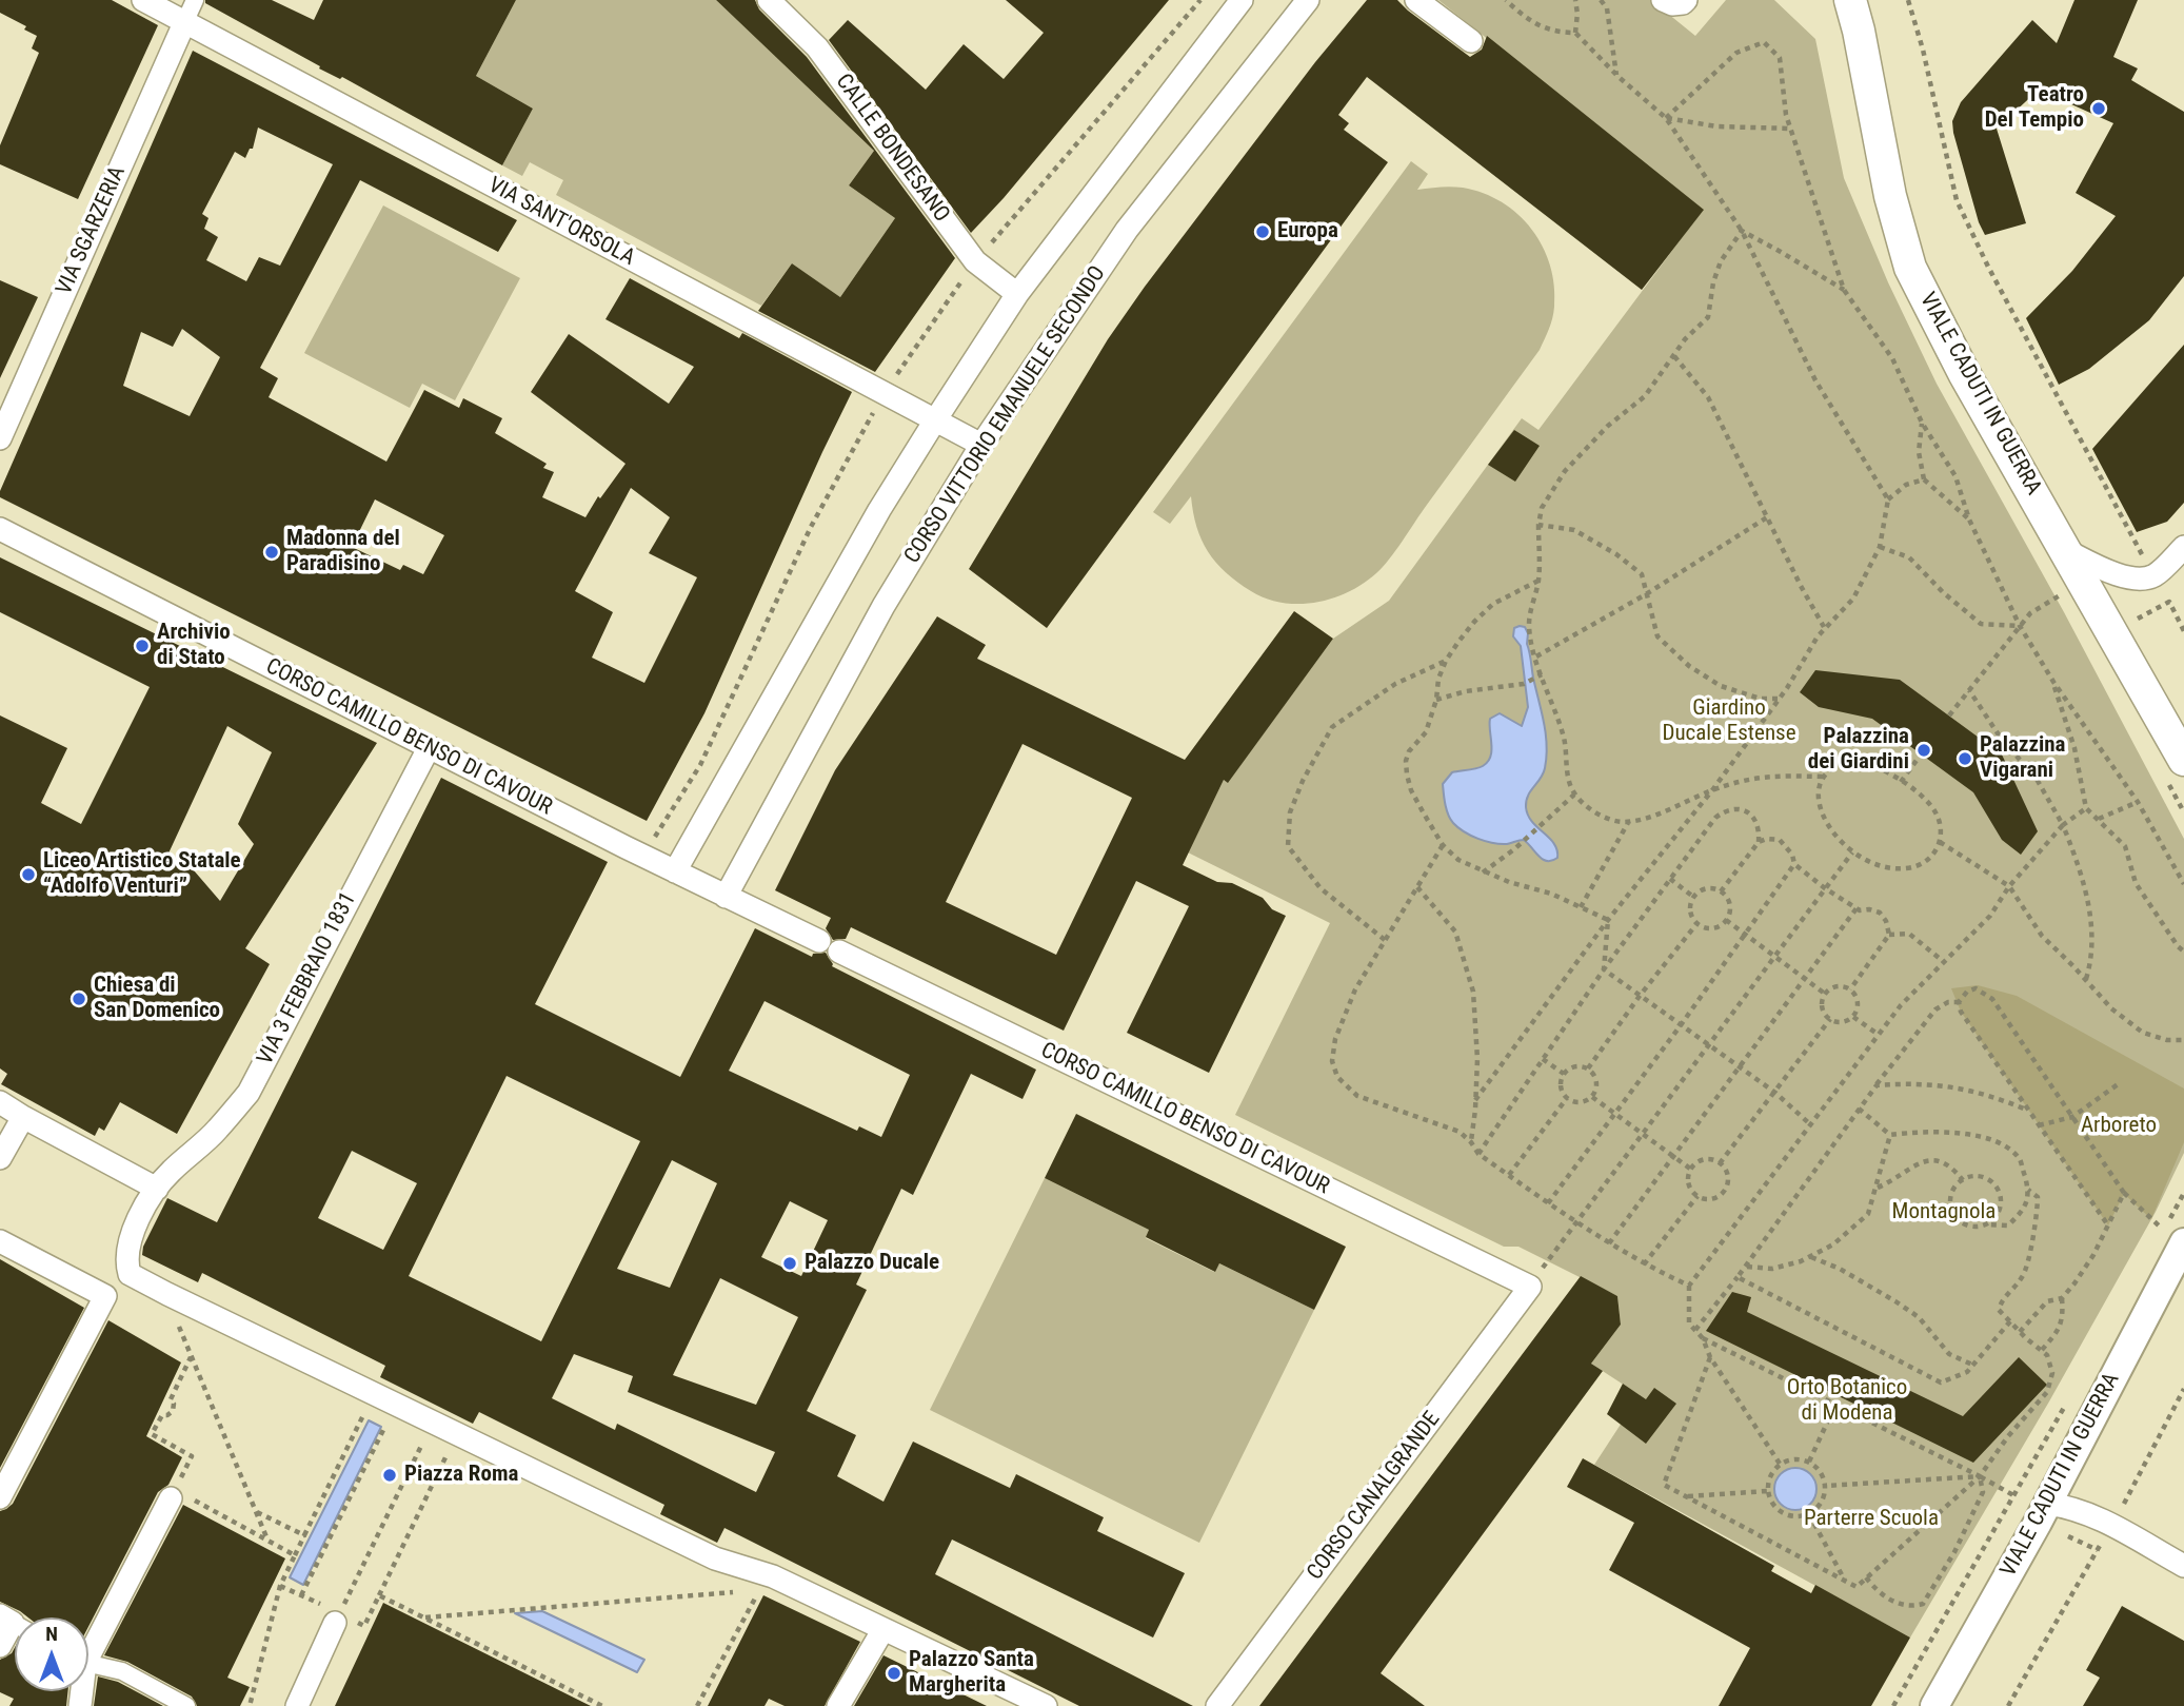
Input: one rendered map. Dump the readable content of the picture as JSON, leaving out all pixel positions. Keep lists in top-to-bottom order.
{
  "streets": {
    "main road": ["VIALE CADUTI IN GUERRA"],
    "street": [
      "CALLE BONDESANO",
      "VIA SANT'ORSOLA",
      "VIA SGARZERIA",
      "CORSO VITTORIO EMANUELE SECONDO",
      "CORSO CAMILLO BENSO DI CAVOUR",
      "VIA 3 FEBBRAIO 1831",
      "CORSO CANALGRANDE"
    ]
  },
  "crossings": [
    ["VIA SANT'ORSOLA", "VIA SGARZERIA"],
    ["VIA SANT'ORSOLA", "CORSO VITTORIO EMANUELE SECONDO"],
    ["CORSO VITTORIO EMANUELE SECONDO", "CORSO CAMILLO BENSO DI CAVOUR"],
    ["CORSO CAMILLO BENSO DI CAVOUR", "VIA 3 FEBBRAIO 1831"],
    ["CORSO CAMILLO BENSO DI CAVOUR", "CORSO CANALGRANDE"]
  ],
  "parks": [
    "Giardino Ducale Estense",
    "Arboreto",
    "Montagnola",
    "Orto Botanico di Modena",
    "Parterre Scuola"
  ],
  "places": [
    "Teatro Del Tempio",
    "Europa",
    "Madonna del Paradisino",
    "Archivio di Stato",
    "Palazzina dei Giardini",
    "Palazzina Vigarani",
    "Liceo Artistico Statale “Adolfo Venturi”",
    "Chiesa di San Domenico",
    "Palazzo Ducale",
    "Piazza Roma",
    "Palazzo Santa Margherita"
  ],
  "north": "top"
}
